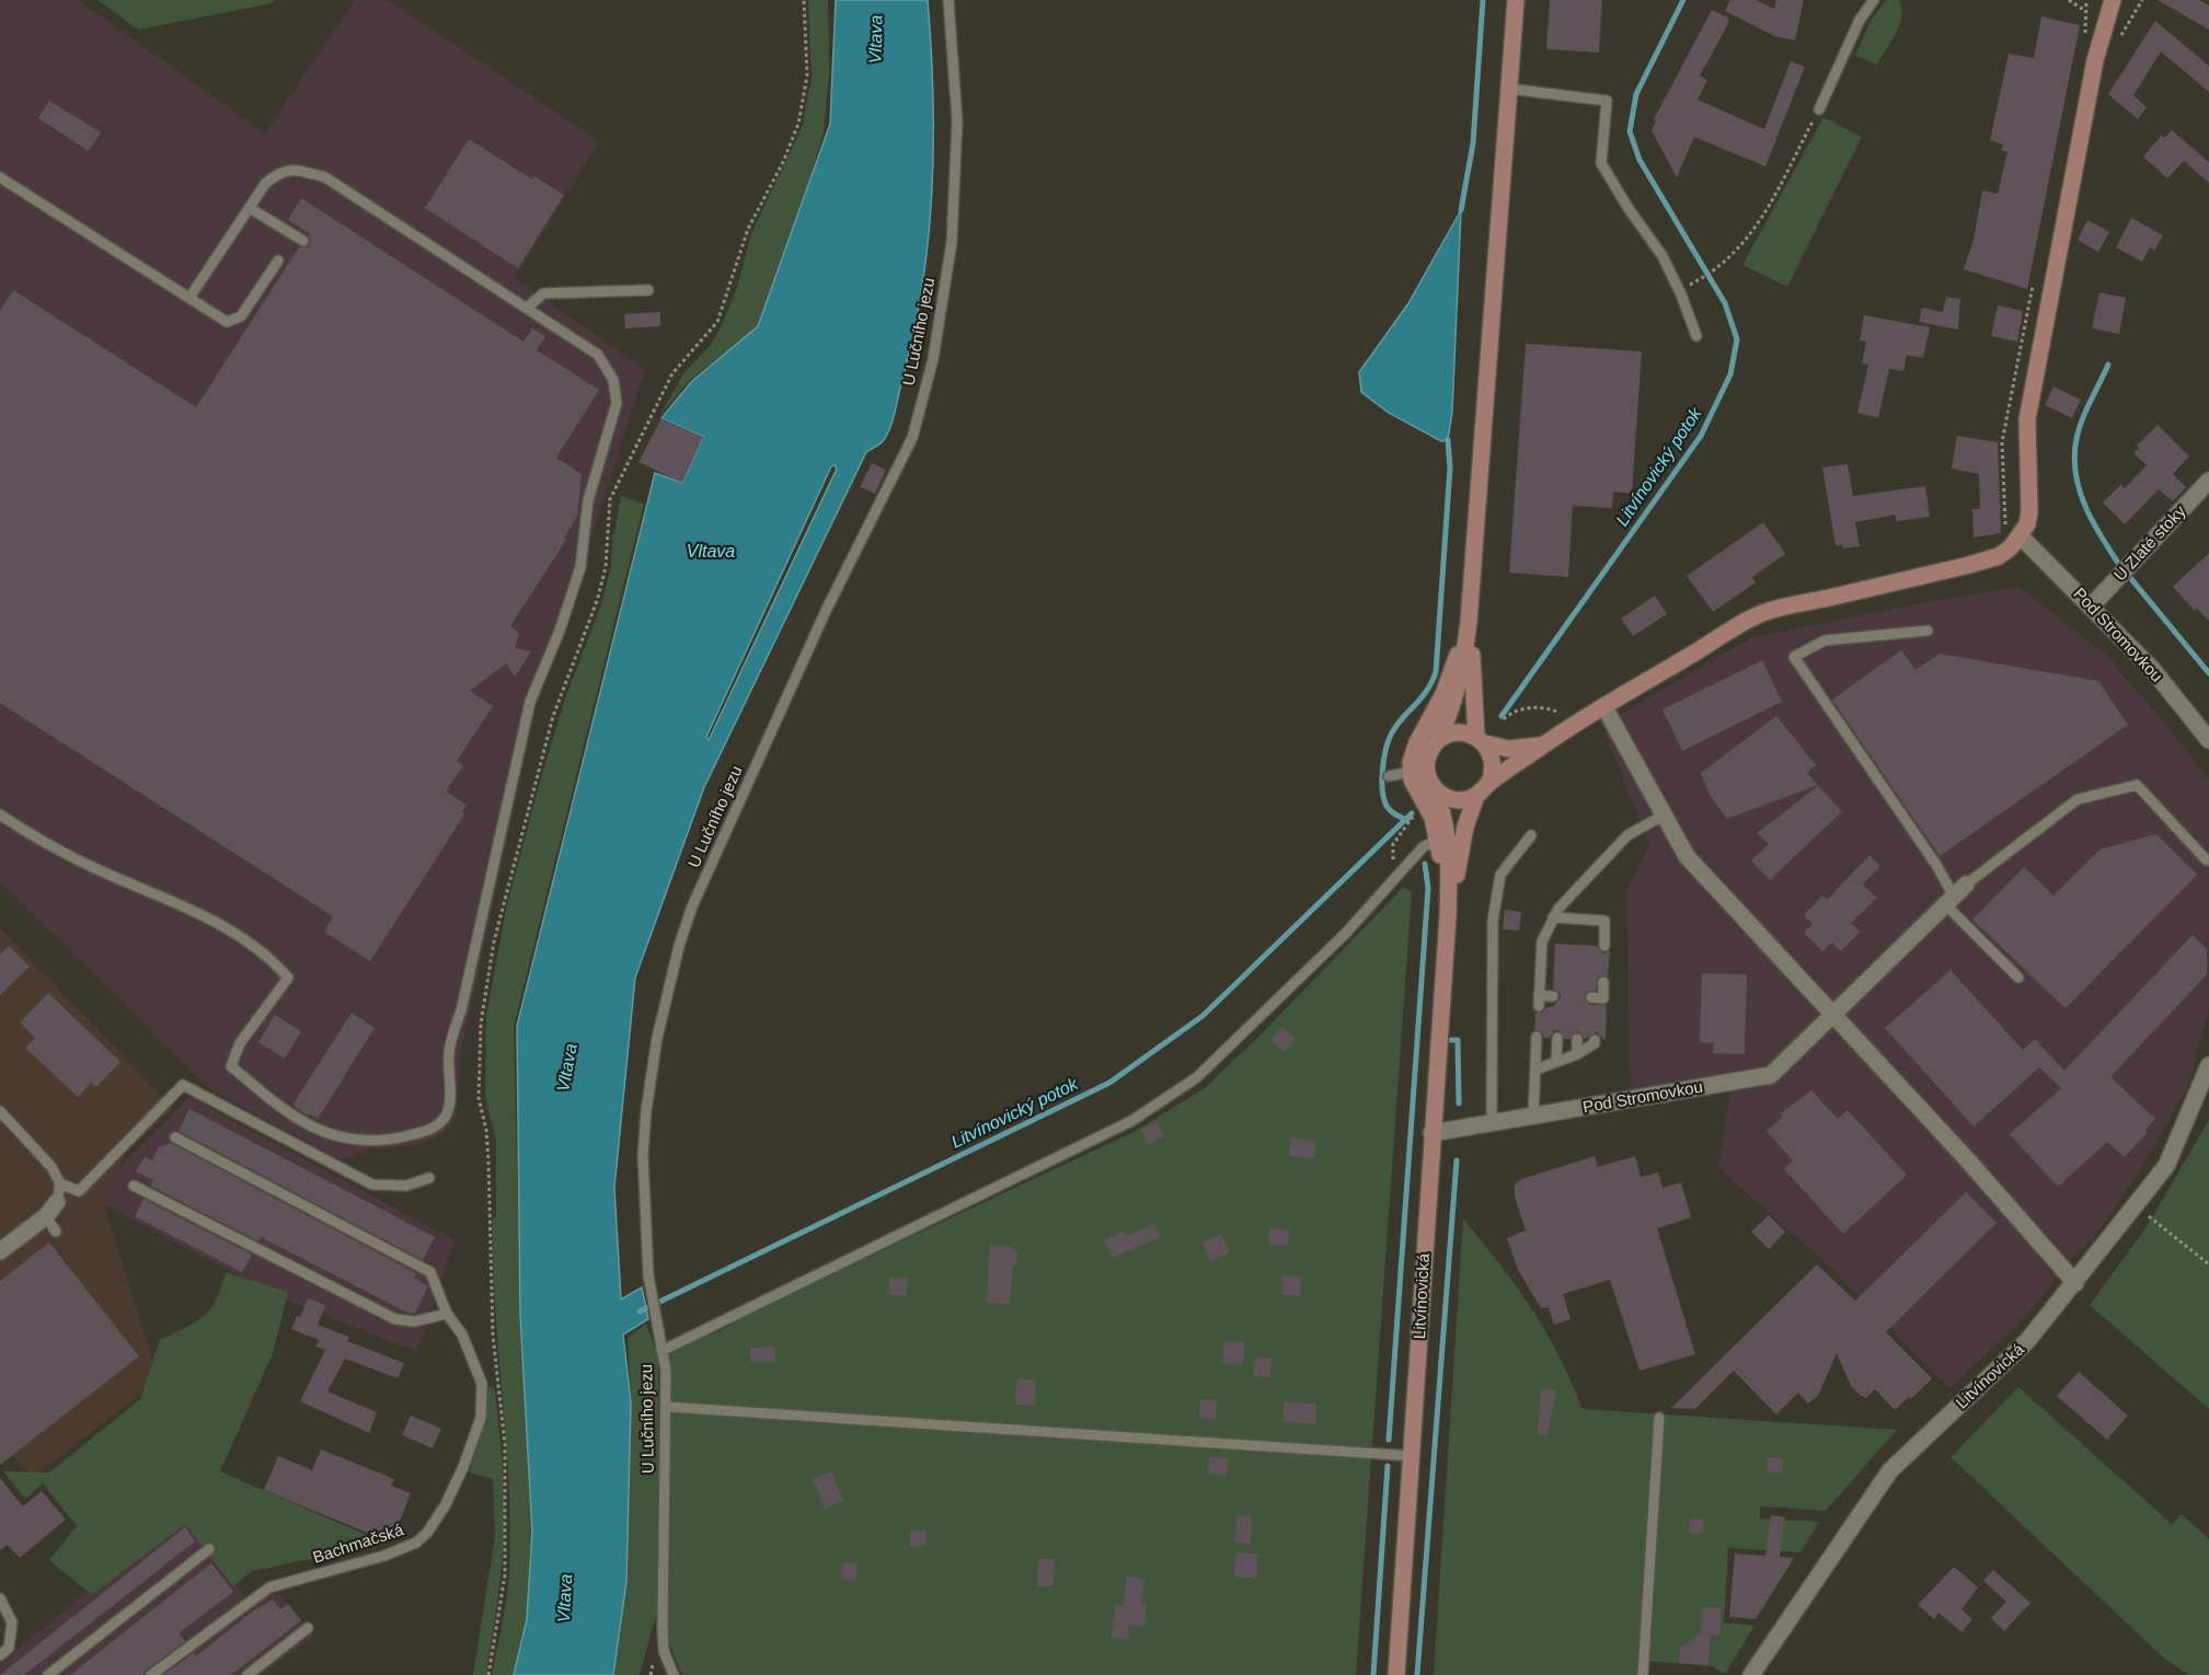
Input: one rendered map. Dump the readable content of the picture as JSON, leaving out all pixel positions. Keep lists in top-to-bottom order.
{
  "streets": {
    "main road": ["Litvínovická"],
    "street": ["U Zlaté stoky", "Pod Stromovkou"],
    "lane": ["U Lučního jezu", "Bachmačská"]
  },
  "crossings": [
    ["U Zlaté stoky", "Pod Stromovkou"],
    ["Pod Stromovkou", "Litvínovická"]
  ],
  "water": ["Vltava", "Litvínovický potok"]
}
